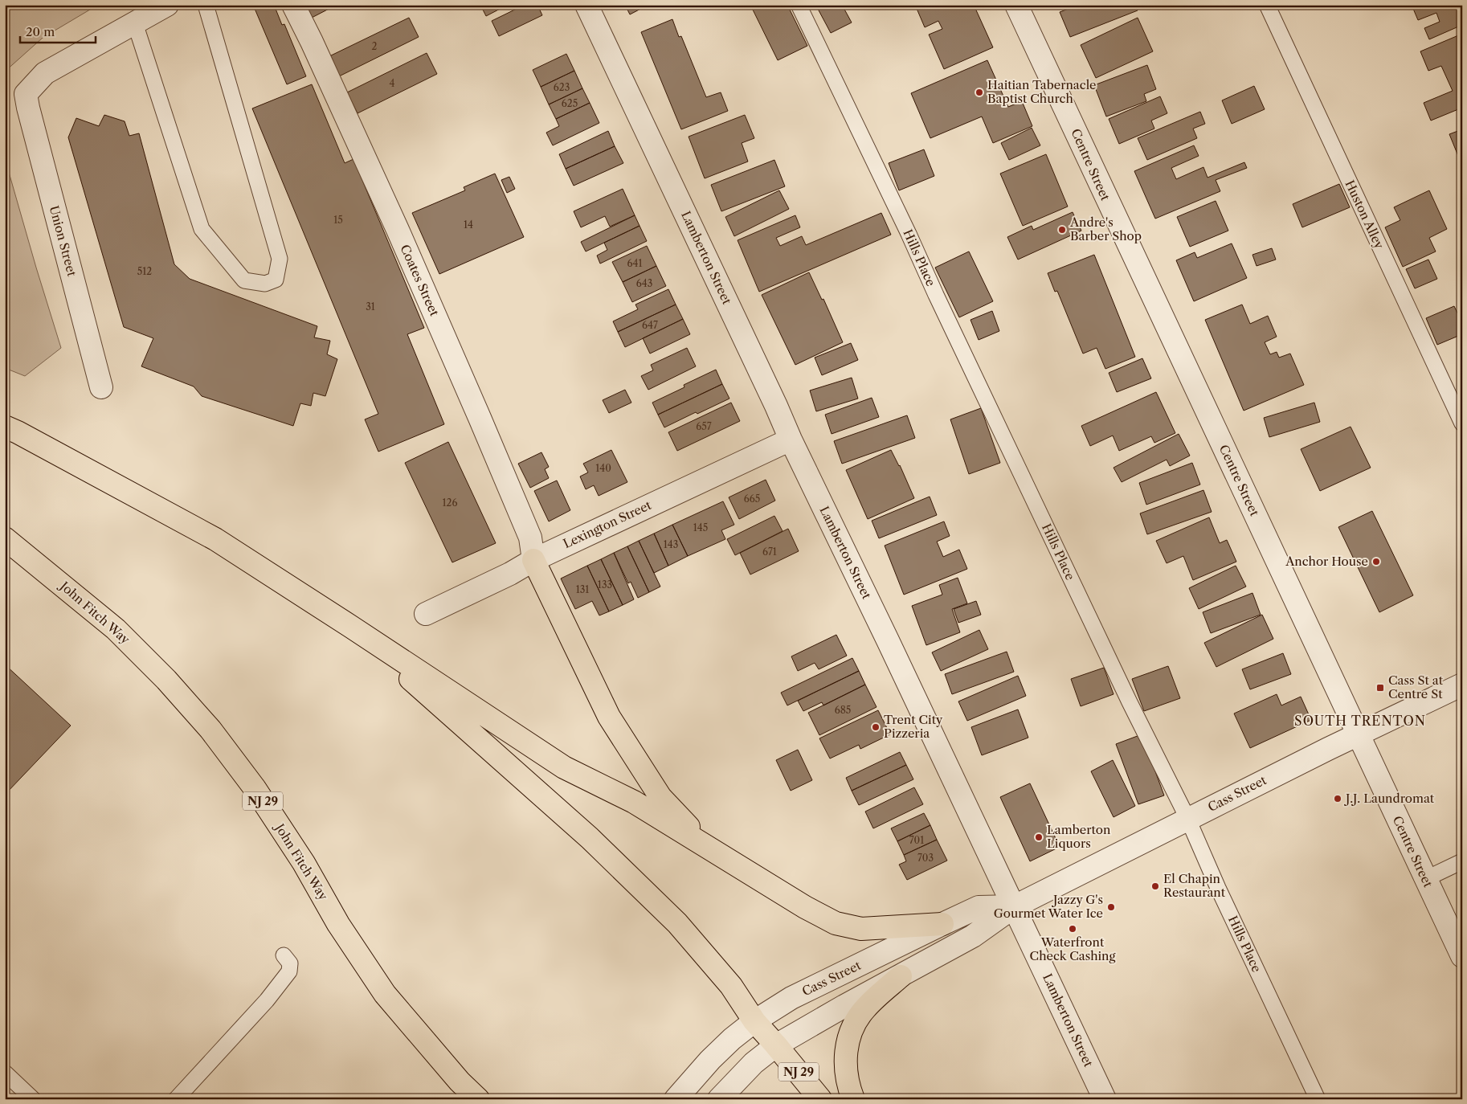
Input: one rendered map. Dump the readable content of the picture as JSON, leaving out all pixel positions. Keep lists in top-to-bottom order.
{
  "streets": {
    "highway": ["John Fitch Way", "NJ 29"],
    "street": [
      "Centre Street",
      "Union Street",
      "Lamberton Street",
      "Coates Street",
      "Lexington Street",
      "Cass Street"
    ],
    "lane": ["Huston Alley", "Hills Place"]
  },
  "crossings": [
    ["Centre Street", "Cass Street"],
    ["Lamberton Street", "Lexington Street"],
    ["Lamberton Street", "Cass Street"],
    ["Hills Place", "Cass Street"],
    ["Coates Street", "Lexington Street"],
    ["Cass Street", "NJ 29"]
  ],
  "districts": ["SOUTH TRENTON"],
  "places": {
    "other": [
      "Haitian Tabernacle Baptist Church",
      "Andre's Barber Shop",
      "Anchor House",
      "Trent City Pizzeria",
      "J.J. Laundromat",
      "Lamberton Liquors",
      "El Chapin Restaurant",
      "Jazzy G's Gourmet Water Ice",
      "Waterfront Check Cashing"
    ],
    "transit": ["Cass St at Centre St"]
  },
  "house_numbers": [
    "2",
    "4",
    "623",
    "625",
    "15",
    "14",
    "641",
    "512",
    "643",
    "31",
    "647",
    "657",
    "140",
    "665",
    "126",
    "145",
    "143",
    "671",
    "133",
    "131",
    "685",
    "701",
    "703"
  ],
  "scale_bar": "20 m"
}
